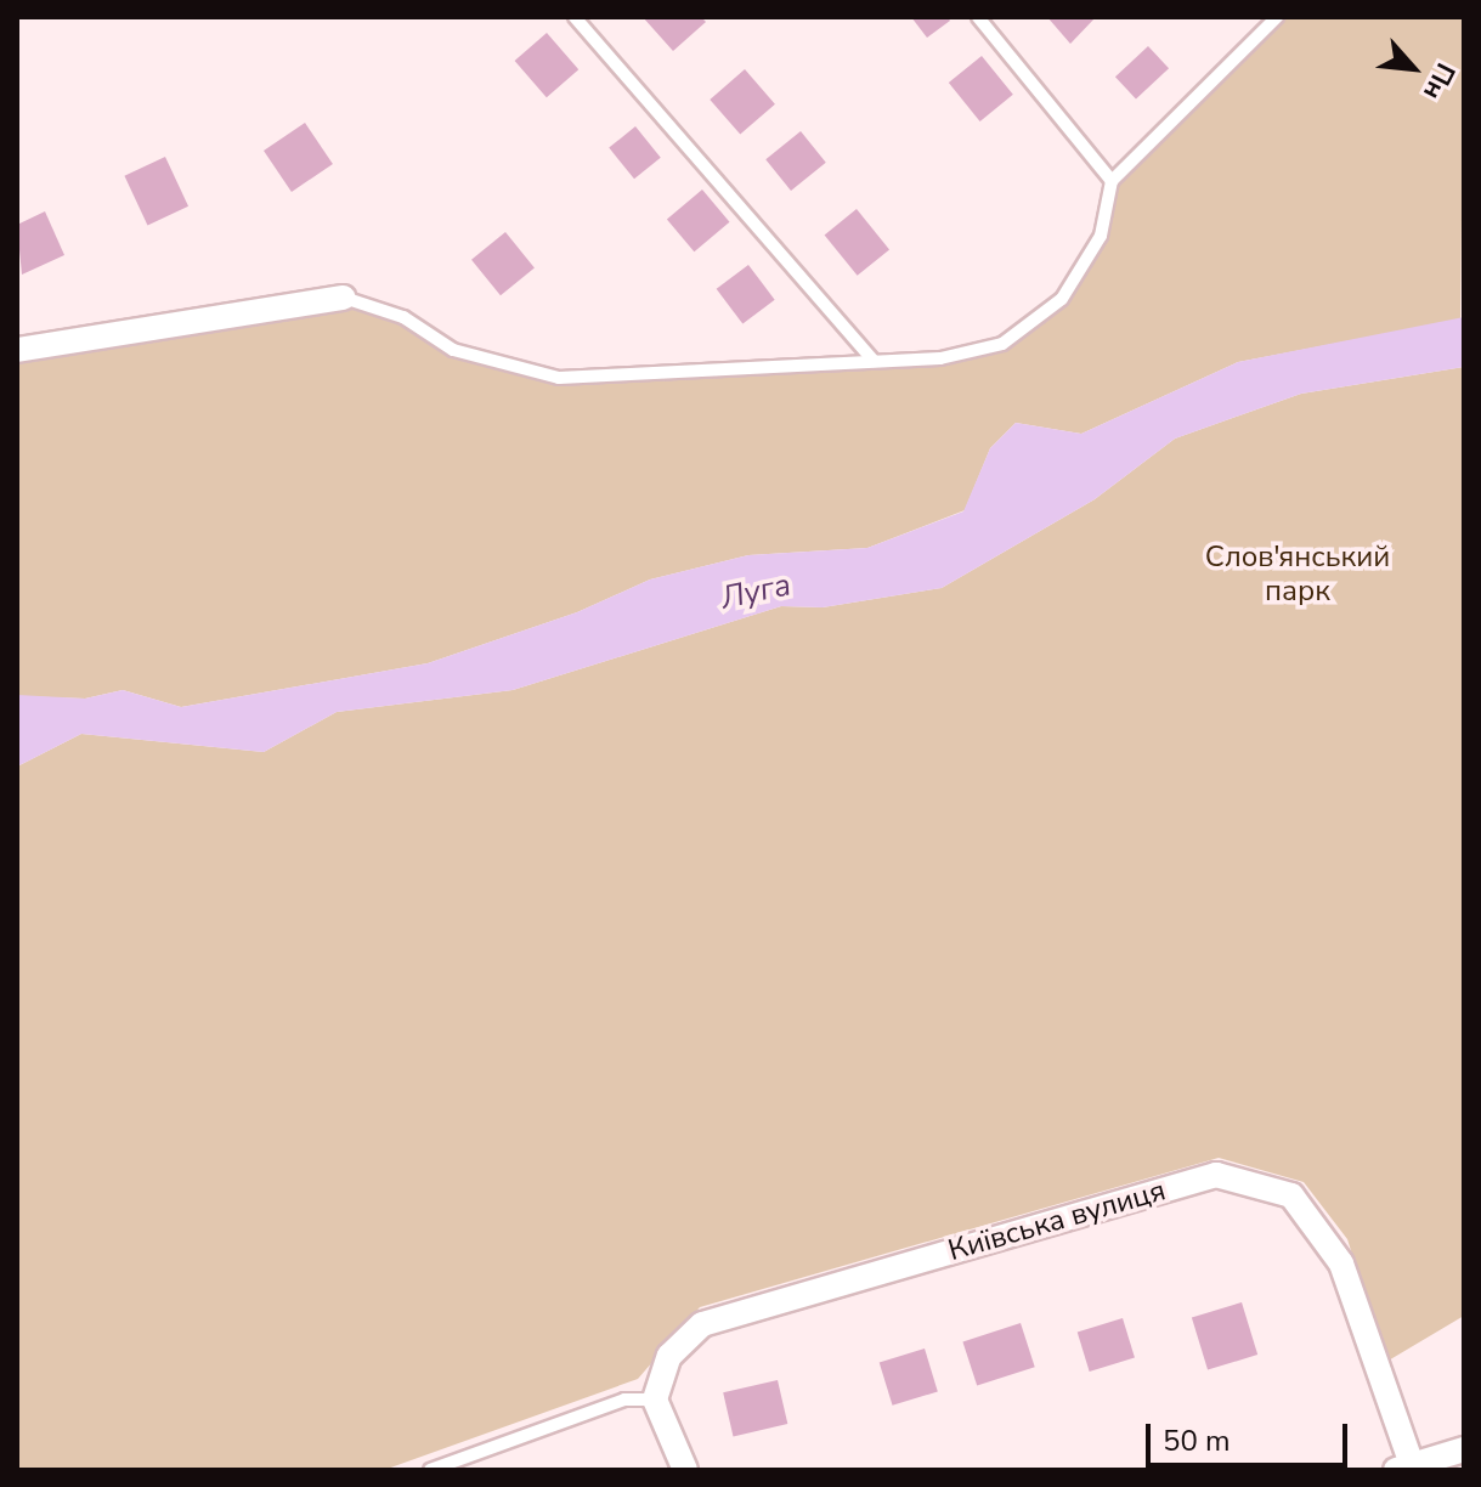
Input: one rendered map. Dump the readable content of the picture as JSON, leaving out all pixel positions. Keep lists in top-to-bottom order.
{
  "streets": {
    "street": ["Київська вулиця"]
  },
  "water": ["Луга"],
  "parks": ["Слов'янський парк"],
  "scale_bar": "50 m",
  "north": "bottom right"
}
